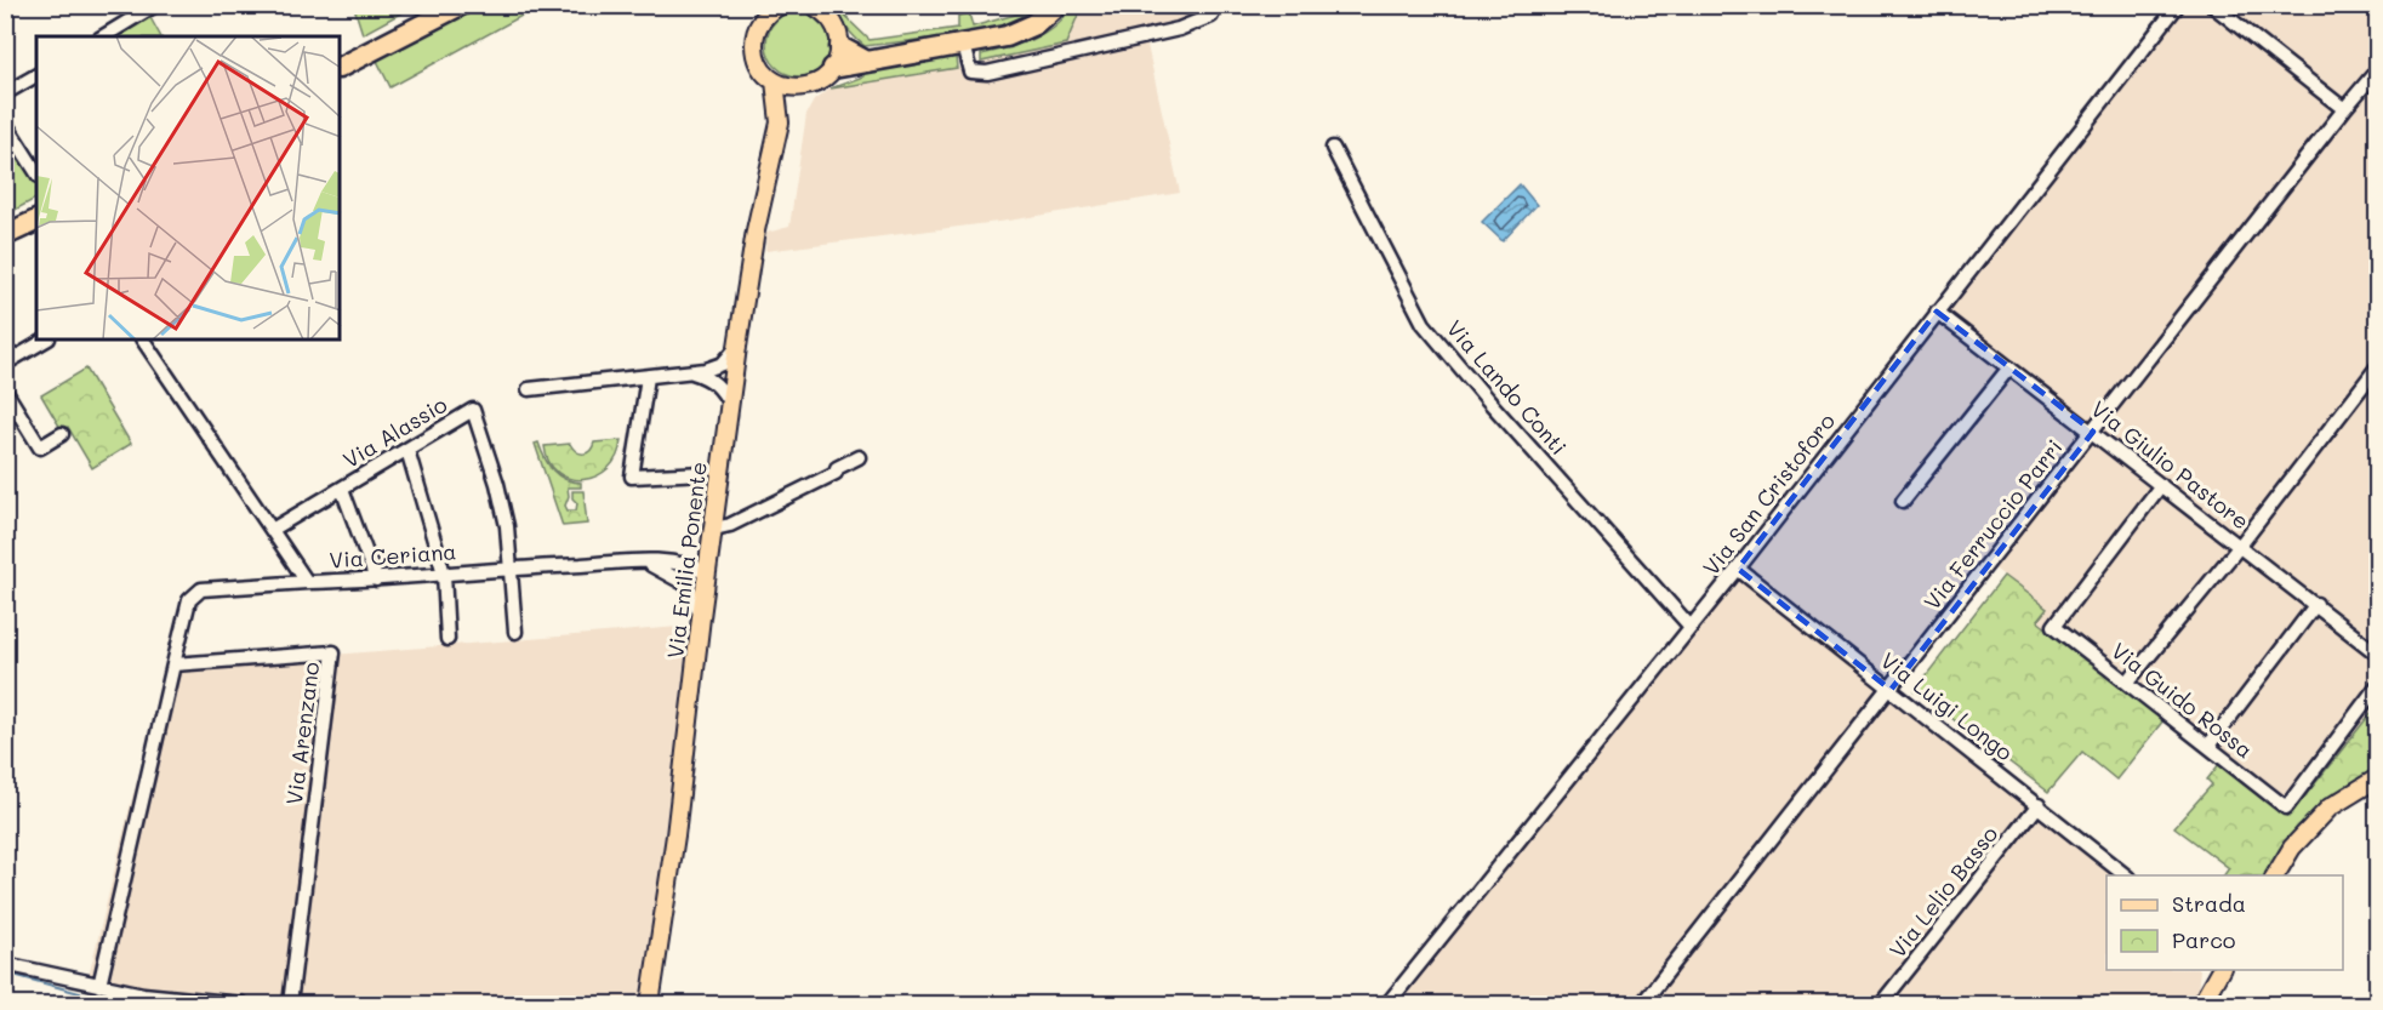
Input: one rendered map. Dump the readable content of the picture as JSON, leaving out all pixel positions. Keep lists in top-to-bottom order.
{
  "streets": {
    "main road": ["Via Emilia Ponente"],
    "street": [
      "Via Lando Conti",
      "Via Alassio",
      "Via Giulio Pastore",
      "Via San Cristoforo",
      "Via Ferruccio Parri",
      "Via Ceriana",
      "Via Guido Rossa",
      "Via Luigi Longo",
      "Via Arenzano",
      "Via Lelio Basso"
    ]
  },
  "crossings": [
    ["Via Lando Conti", "Via San Cristoforo"],
    ["Via Alassio", "Via Ceriana"],
    ["Via Giulio Pastore", "Via San Cristoforo"],
    ["Via Giulio Pastore", "Via Ferruccio Parri"],
    ["Via Giulio Pastore", "Via Guido Rossa"],
    ["Via San Cristoforo", "Via Luigi Longo"],
    ["Via Ferruccio Parri", "Via Luigi Longo"],
    ["Via Ceriana", "Via Emilia Ponente"],
    ["Via Luigi Longo", "Via Lelio Basso"]
  ],
  "legend": ["Strada", "Parco"]
}
